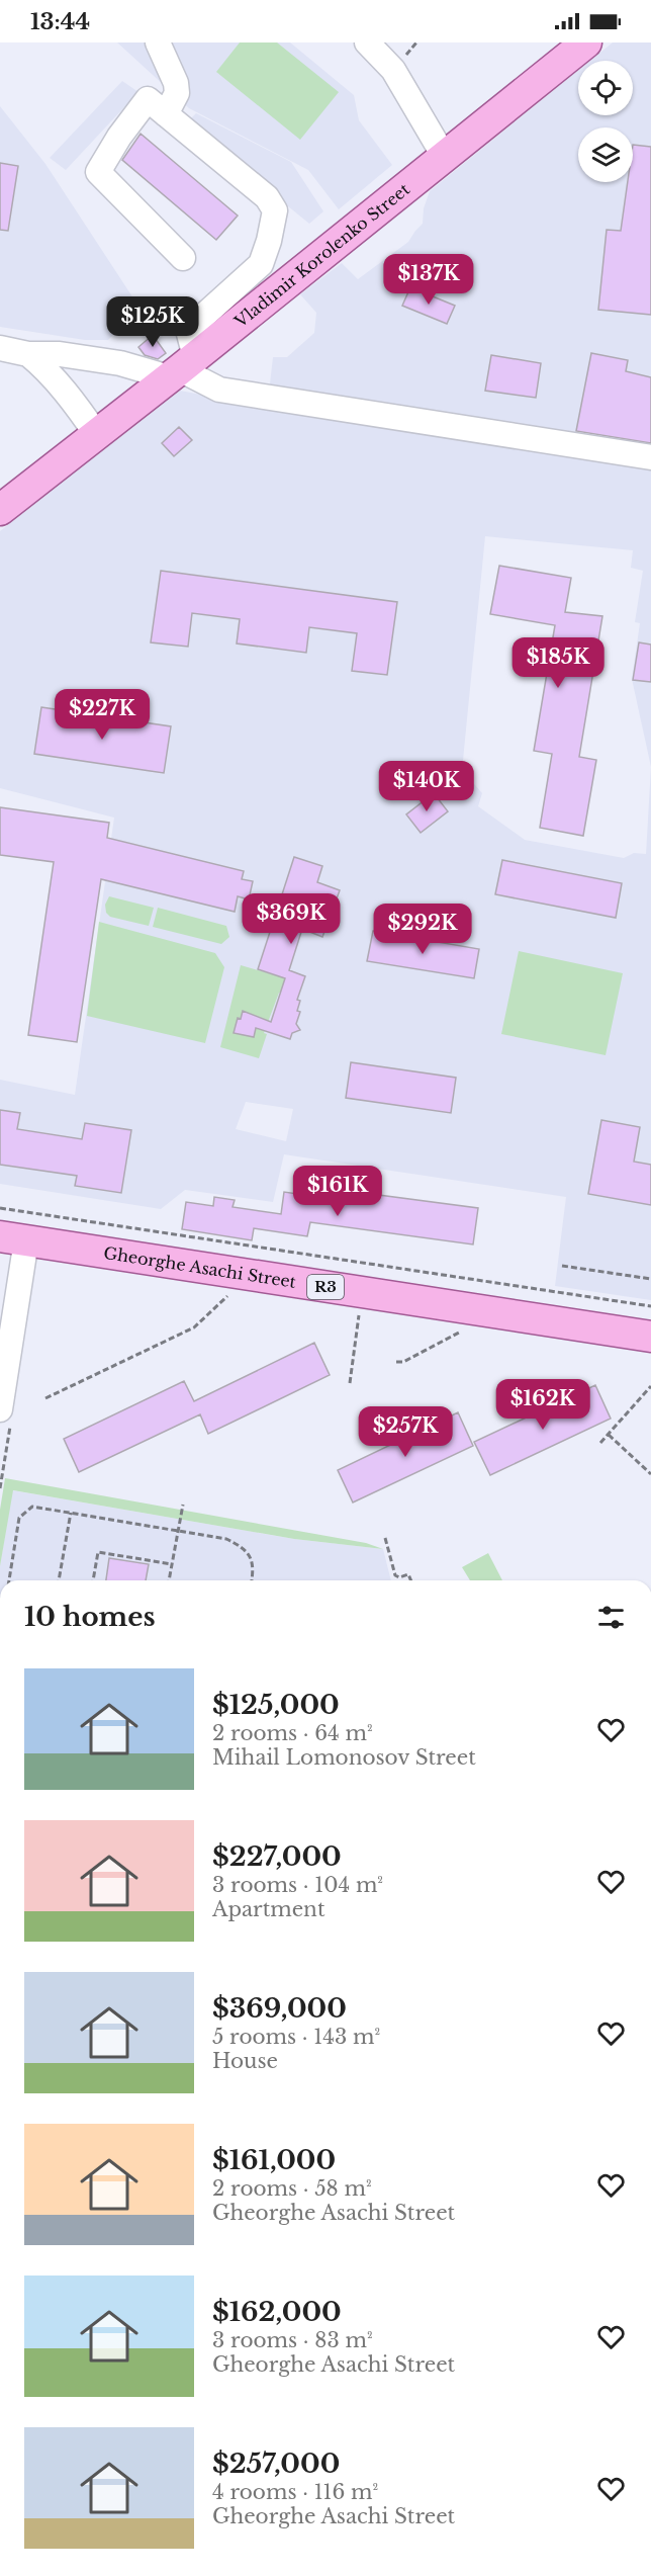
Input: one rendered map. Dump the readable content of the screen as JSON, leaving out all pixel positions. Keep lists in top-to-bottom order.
{
  "streets": {
    "main road": ["Vladimir Korolenko Street", "Gheorghe Asachi Street", "R3"]
  },
  "page": {
    "status": "13:44",
    "price": [
      "$137K",
      "$125K",
      "$185K",
      "$227K",
      "$140K",
      "$369K",
      "$292K",
      "$161K",
      "$162K",
      "$257K"
    ],
    "heading": "10 homes",
    "list": [
      {
        "name": "$125,000",
        "note": "2 rooms · 64 m² · Mihail Lomonosov Street"
      },
      {
        "name": "$227,000",
        "note": "3 rooms · 104 m² · Apartment"
      },
      {
        "name": "$369,000",
        "note": "5 rooms · 143 m² · House"
      },
      {
        "name": "$161,000",
        "note": "2 rooms · 58 m² · Gheorghe Asachi Street"
      },
      {
        "name": "$162,000",
        "note": "3 rooms · 83 m² · Gheorghe Asachi Street"
      },
      {
        "name": "$257,000",
        "note": "4 rooms · 116 m² · Gheorghe Asachi Street"
      }
    ]
  }
}
